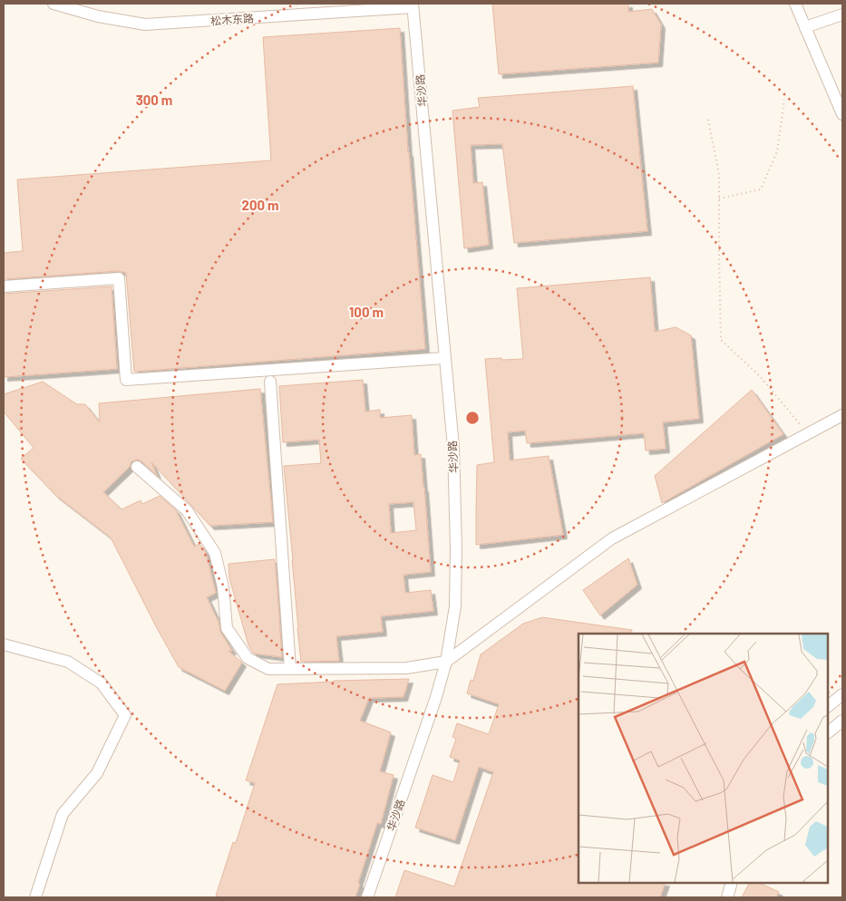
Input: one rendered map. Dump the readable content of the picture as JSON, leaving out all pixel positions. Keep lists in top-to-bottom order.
{
  "streets": {
    "street": ["松木东路", "华沙路"]
  },
  "crossings": [
    ["松木东路", "华沙路"]
  ],
  "rings": ["300 m", "200 m", "100 m"]
}
